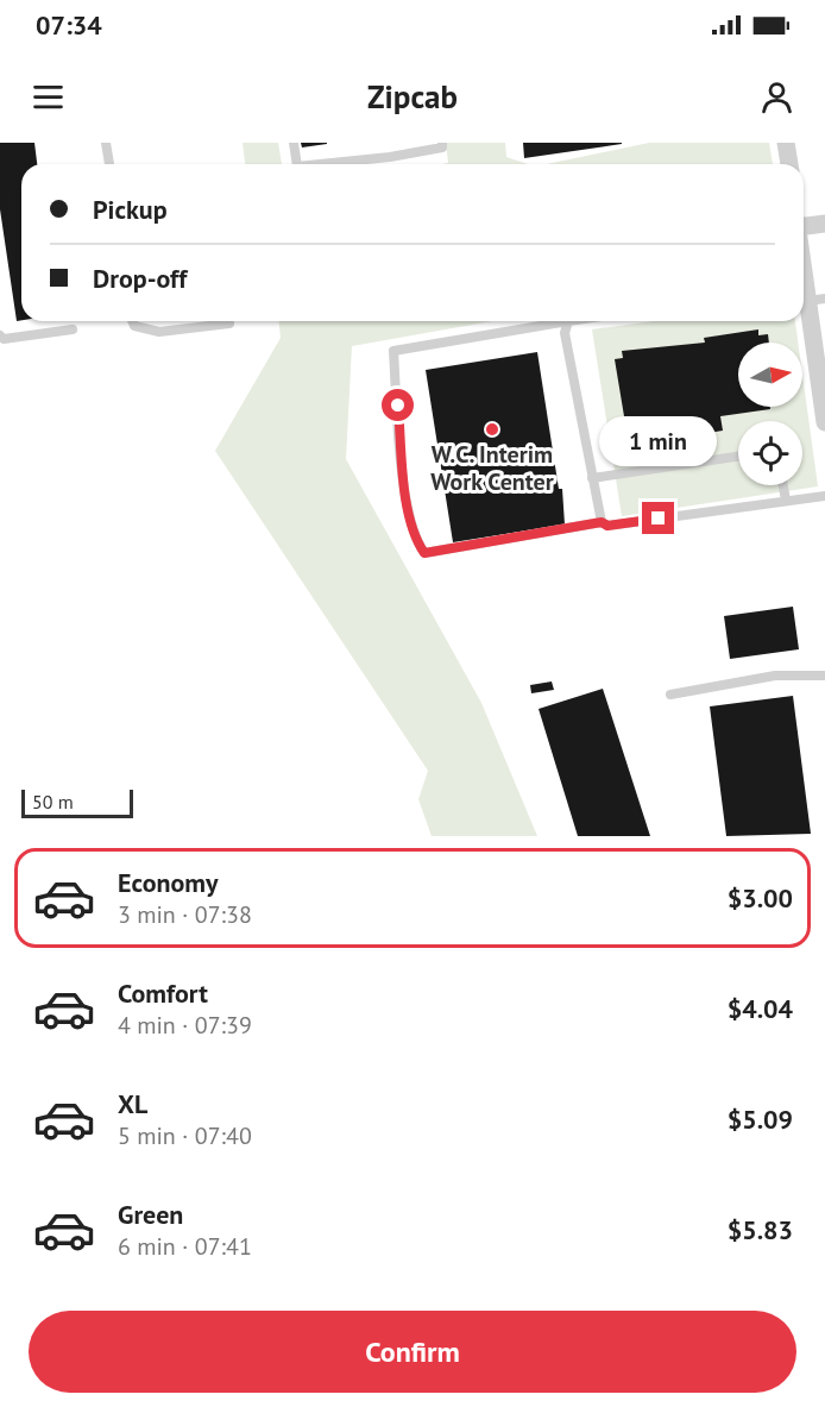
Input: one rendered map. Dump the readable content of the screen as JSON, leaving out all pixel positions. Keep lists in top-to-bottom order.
{
  "places": ["W.C. Interim Work Center"],
  "scale_bar": "50 m",
  "north": "right",
  "page": {
    "status": "07:34",
    "header": "Zipcab",
    "banner": ["Pickup", "Drop-off"],
    "bubble": "1 min",
    "scale": "50 m",
    "list": [
      {
        "name": "Economy",
        "note": "3 min · 07:38",
        "value": "$3.00"
      },
      {
        "name": "Comfort",
        "note": "4 min · 07:39",
        "value": "$4.04"
      },
      {
        "name": "XL",
        "note": "5 min · 07:40",
        "value": "$5.09"
      },
      {
        "name": "Green",
        "note": "6 min · 07:41",
        "value": "$5.83"
      }
    ],
    "buttons": "Confirm"
  }
}
